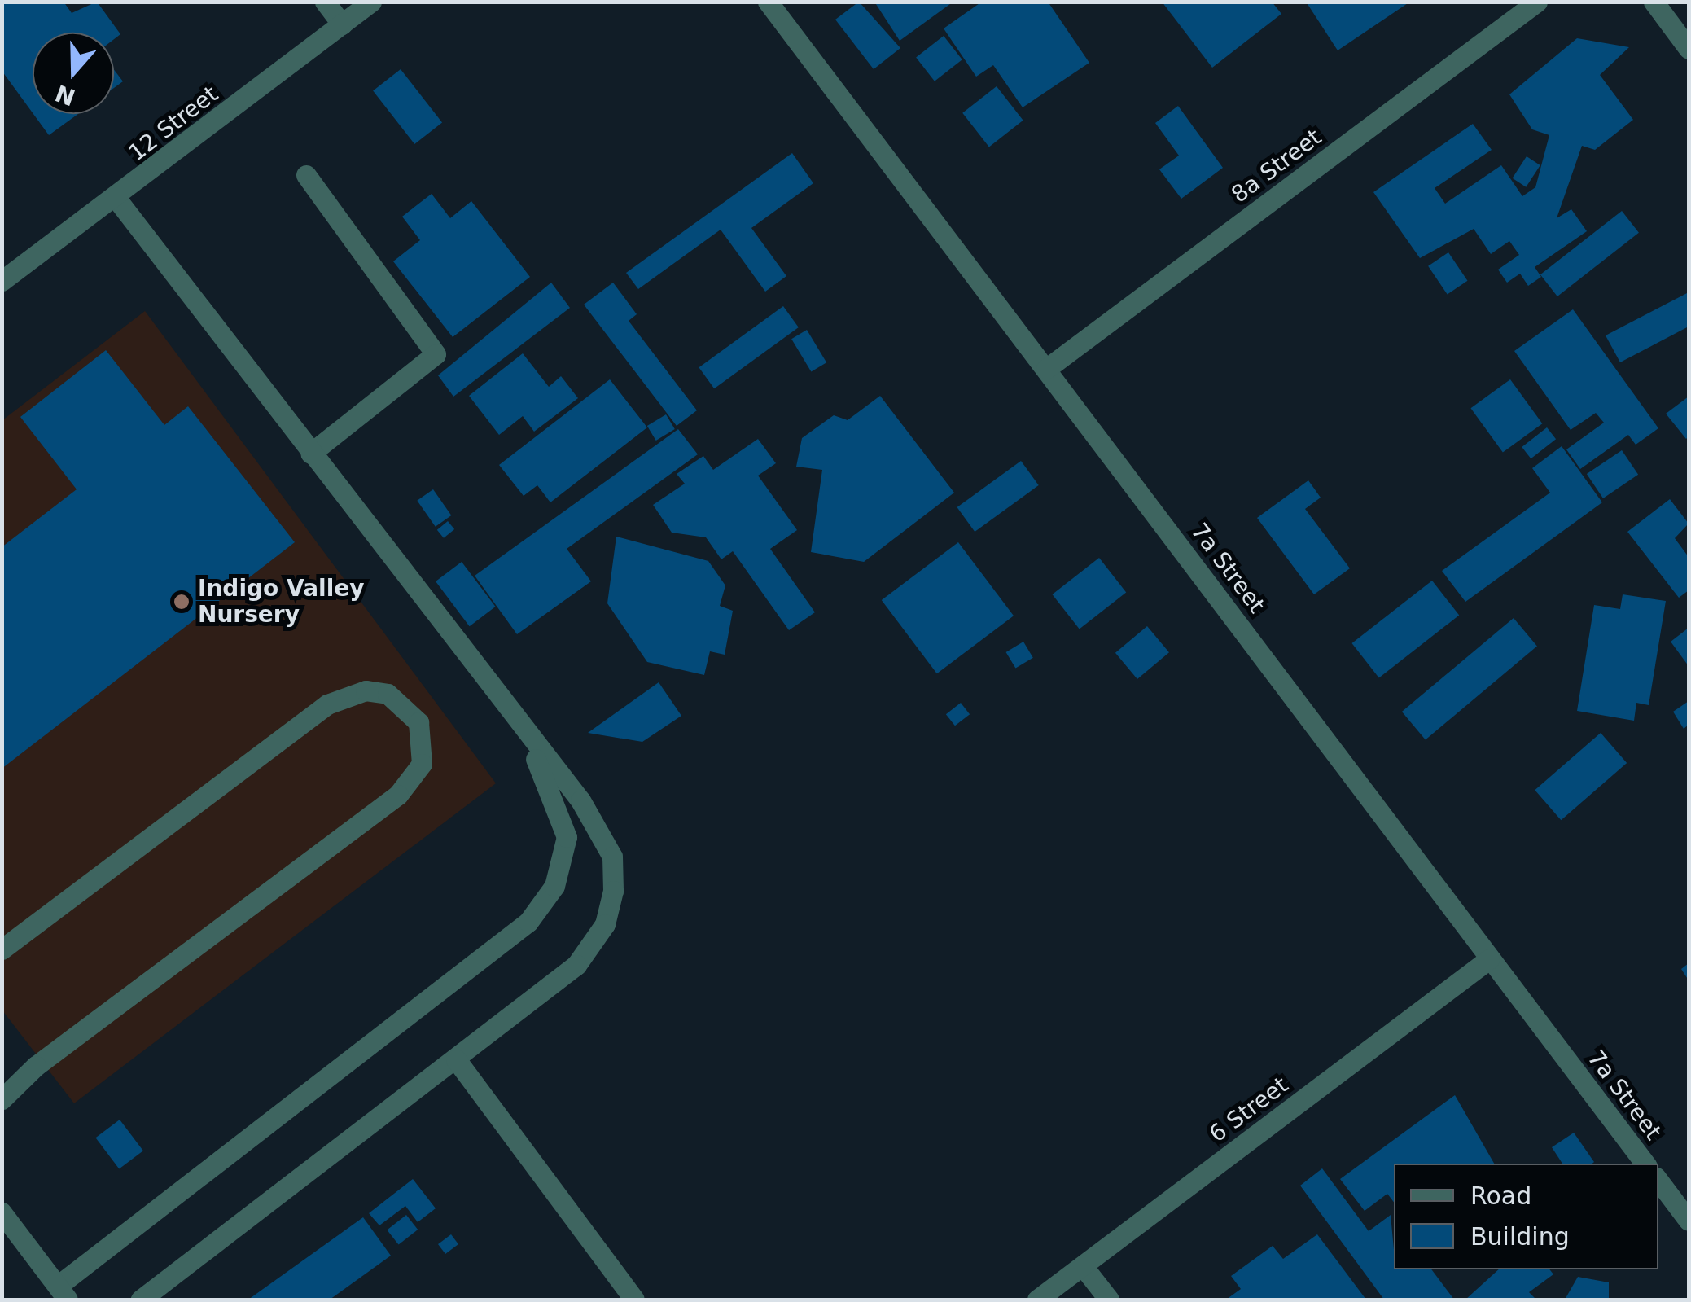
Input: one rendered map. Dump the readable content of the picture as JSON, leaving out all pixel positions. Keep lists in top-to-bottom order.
{
  "streets": {
    "street": [
      "12 Street",
      "8a Street",
      "7a Street",
      "6 Street"
    ]
  },
  "crossings": [
    ["8a Street", "7a Street"],
    ["7a Street", "6 Street"]
  ],
  "places": ["Indigo Valley Nursery"],
  "legend": ["Road", "Building"],
  "north": "bottom"
}
